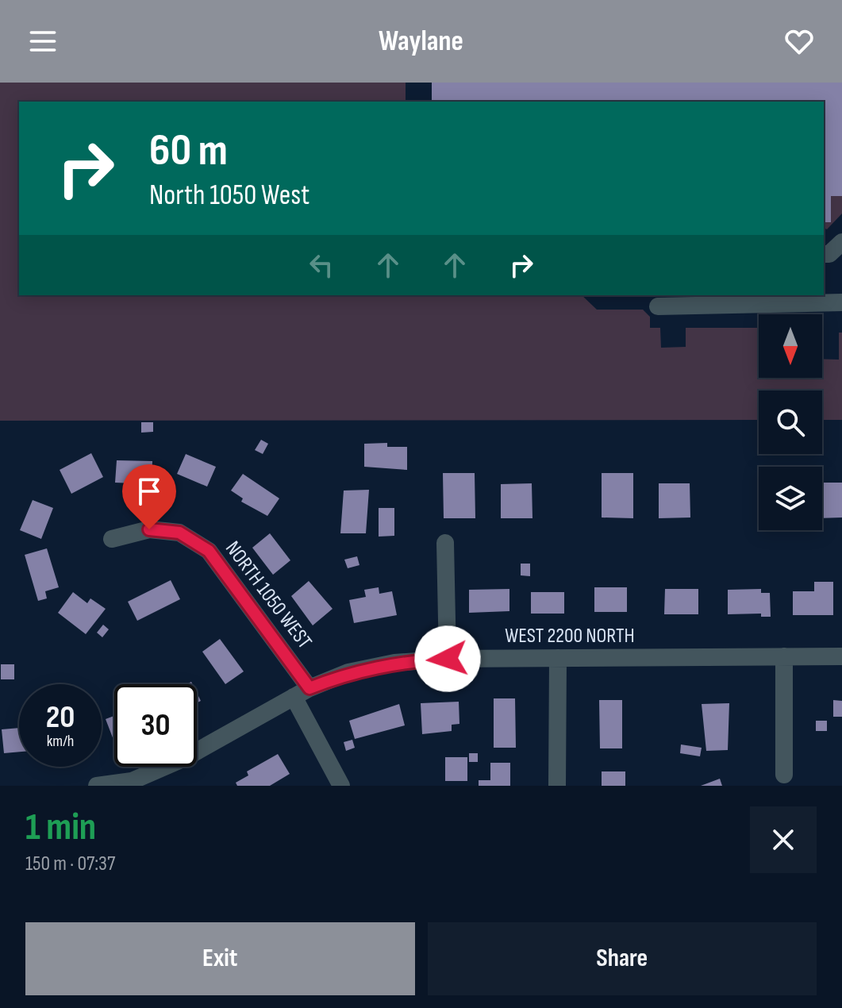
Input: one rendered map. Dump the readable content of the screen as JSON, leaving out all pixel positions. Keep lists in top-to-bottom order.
{
  "streets": {
    "street": ["NORTH 1050 WEST", "WEST 2200 NORTH"]
  },
  "crossings": [
    ["NORTH 1050 WEST", "WEST 2200 NORTH"]
  ],
  "north": "bottom",
  "page": {
    "header": "Waylane",
    "turn": ["60 m", "North 1050 West"],
    "speed": "20 km/h",
    "limit": "30",
    "heading": ["1 min", "150 m · 07:37"],
    "buttons": ["Exit", "Share"]
  }
}
